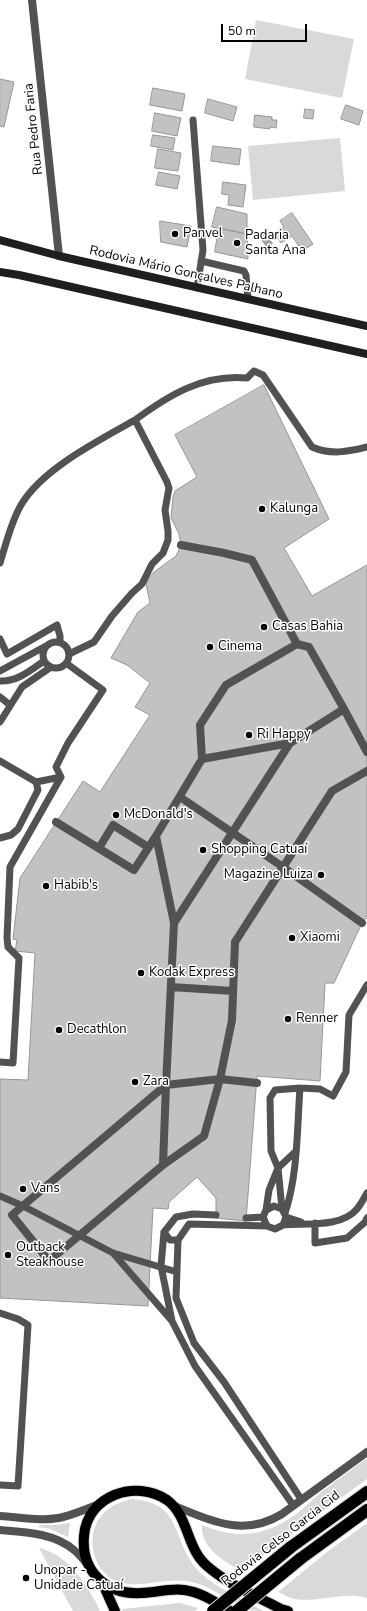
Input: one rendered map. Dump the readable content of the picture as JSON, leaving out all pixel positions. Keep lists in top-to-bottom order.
{
  "streets": {
    "highway": ["Rodovia Celso Garcia Cid"],
    "main road": ["Rodovia Mário Gonçalves Palhano"],
    "street": ["Rua Pedro Faria"]
  },
  "crossings": [
    ["Rua Pedro Faria", "Rodovia Mário Gonçalves Palhano"]
  ],
  "places": [
    "Panvel",
    "Padaria Santa Ana",
    "Kalunga",
    "Casas Bahia",
    "Cinema",
    "Ri Happy",
    "McDonald's",
    "Shopping Catuaí",
    "Magazine Luiza",
    "Habib's",
    "Xiaomi",
    "Kodak Express",
    "Renner",
    "Decathlon",
    "Zara",
    "Vans",
    "Outback Steakhouse",
    "Unopar - Unidade Catuaí"
  ],
  "scale_bar": "50 m"
}
